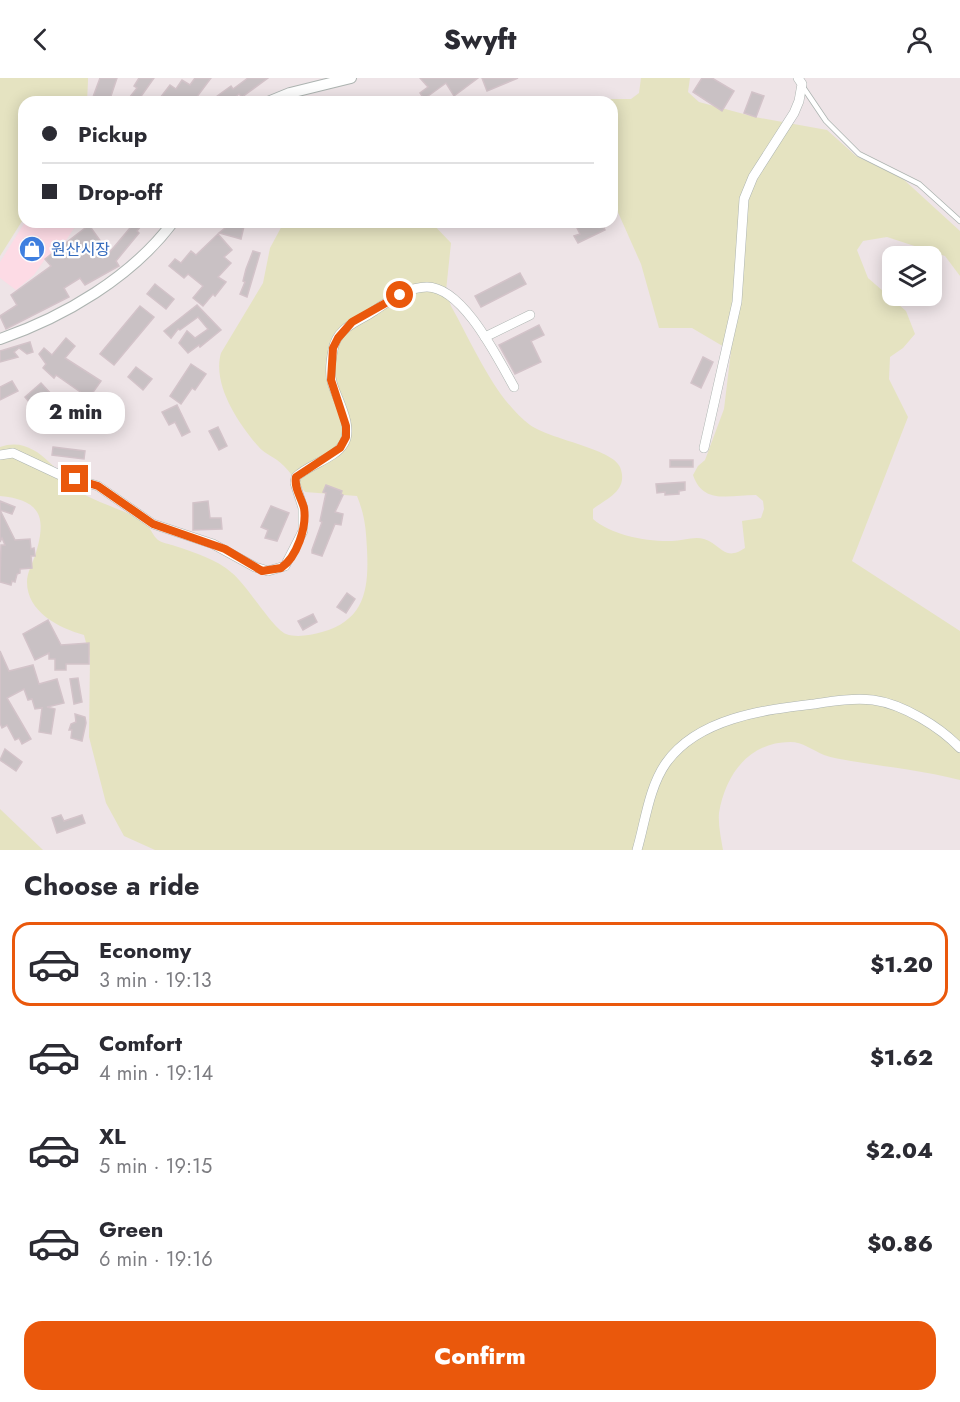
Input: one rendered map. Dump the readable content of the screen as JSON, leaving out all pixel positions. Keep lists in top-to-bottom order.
{
  "places": {
    "shop": ["원산시장"]
  },
  "page": {
    "header": "Swyft",
    "banner": ["Pickup", "Drop-off"],
    "bubble": "2 min",
    "heading": "Choose a ride",
    "list": [
      {
        "name": "Economy",
        "note": "3 min · 19:13",
        "value": "$1.20"
      },
      {
        "name": "Comfort",
        "note": "4 min · 19:14",
        "value": "$1.62"
      },
      {
        "name": "XL",
        "note": "5 min · 19:15",
        "value": "$2.04"
      },
      {
        "name": "Green",
        "note": "6 min · 19:16",
        "value": "$0.86"
      }
    ],
    "buttons": "Confirm"
  }
}
